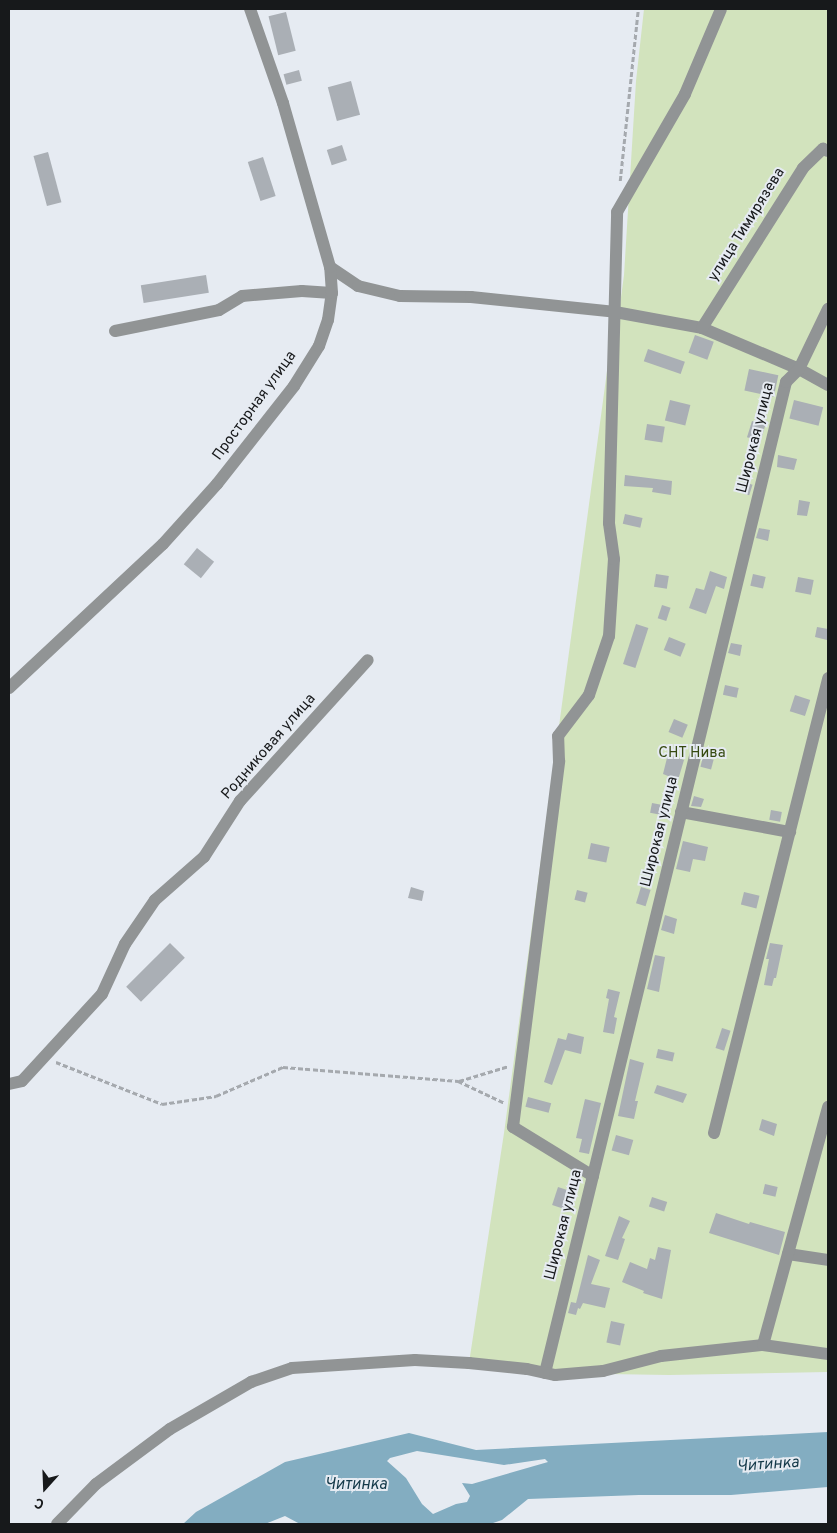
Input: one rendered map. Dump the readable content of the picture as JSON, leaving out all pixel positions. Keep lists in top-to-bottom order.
{
  "streets": {
    "street": [
      "улица Тимирязева",
      "Просторная улица",
      "Широкая улица",
      "Родниковая улица"
    ]
  },
  "water": ["Читинка"],
  "parks": ["СНТ Нива"],
  "north": "bottom"
}
